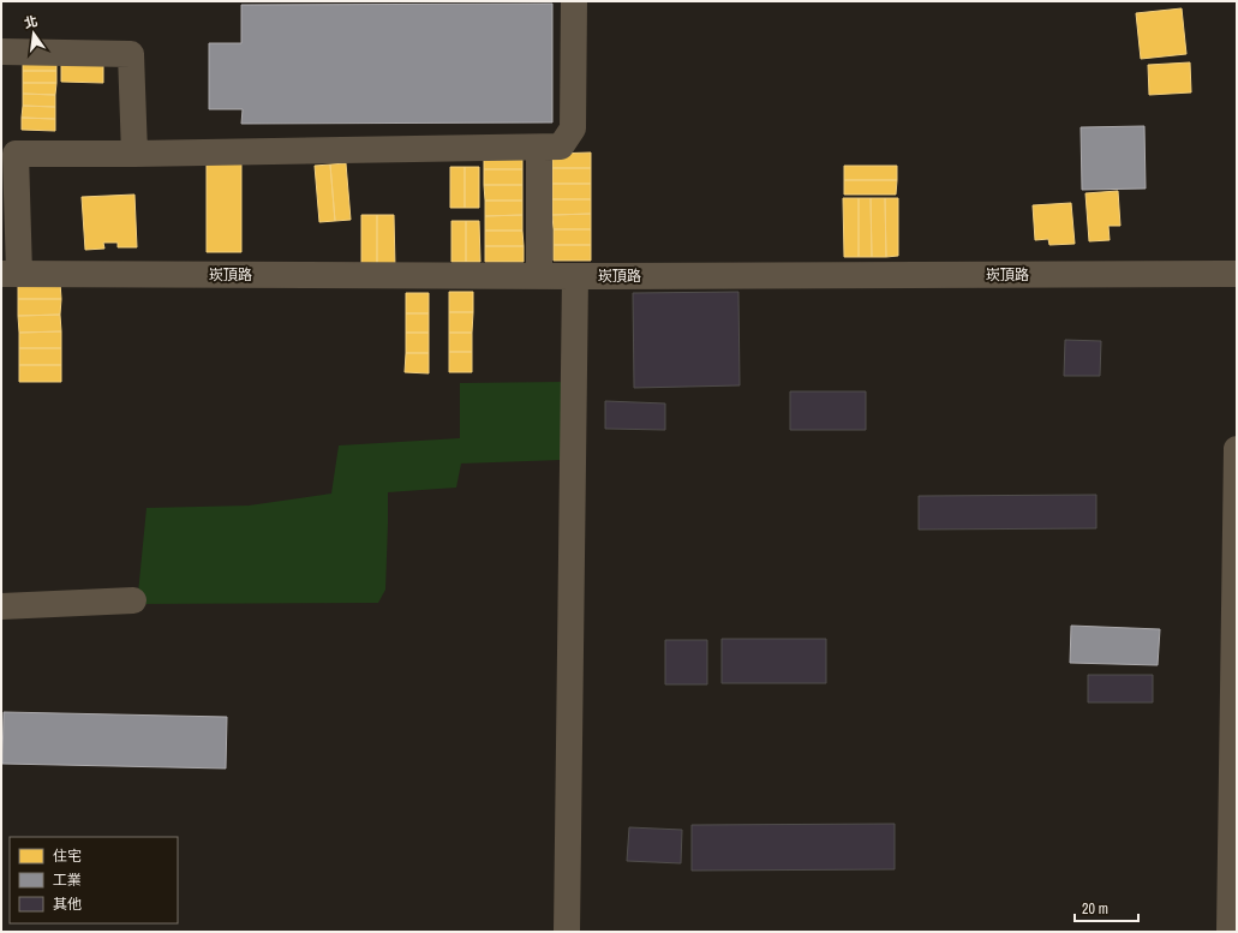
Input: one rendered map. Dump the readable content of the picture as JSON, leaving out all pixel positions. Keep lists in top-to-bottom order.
{
  "streets": {
    "street": ["崁頂路"]
  },
  "legend": ["住宅", "工業", "其他"],
  "scale_bar": "20 m",
  "north": "top"
}
